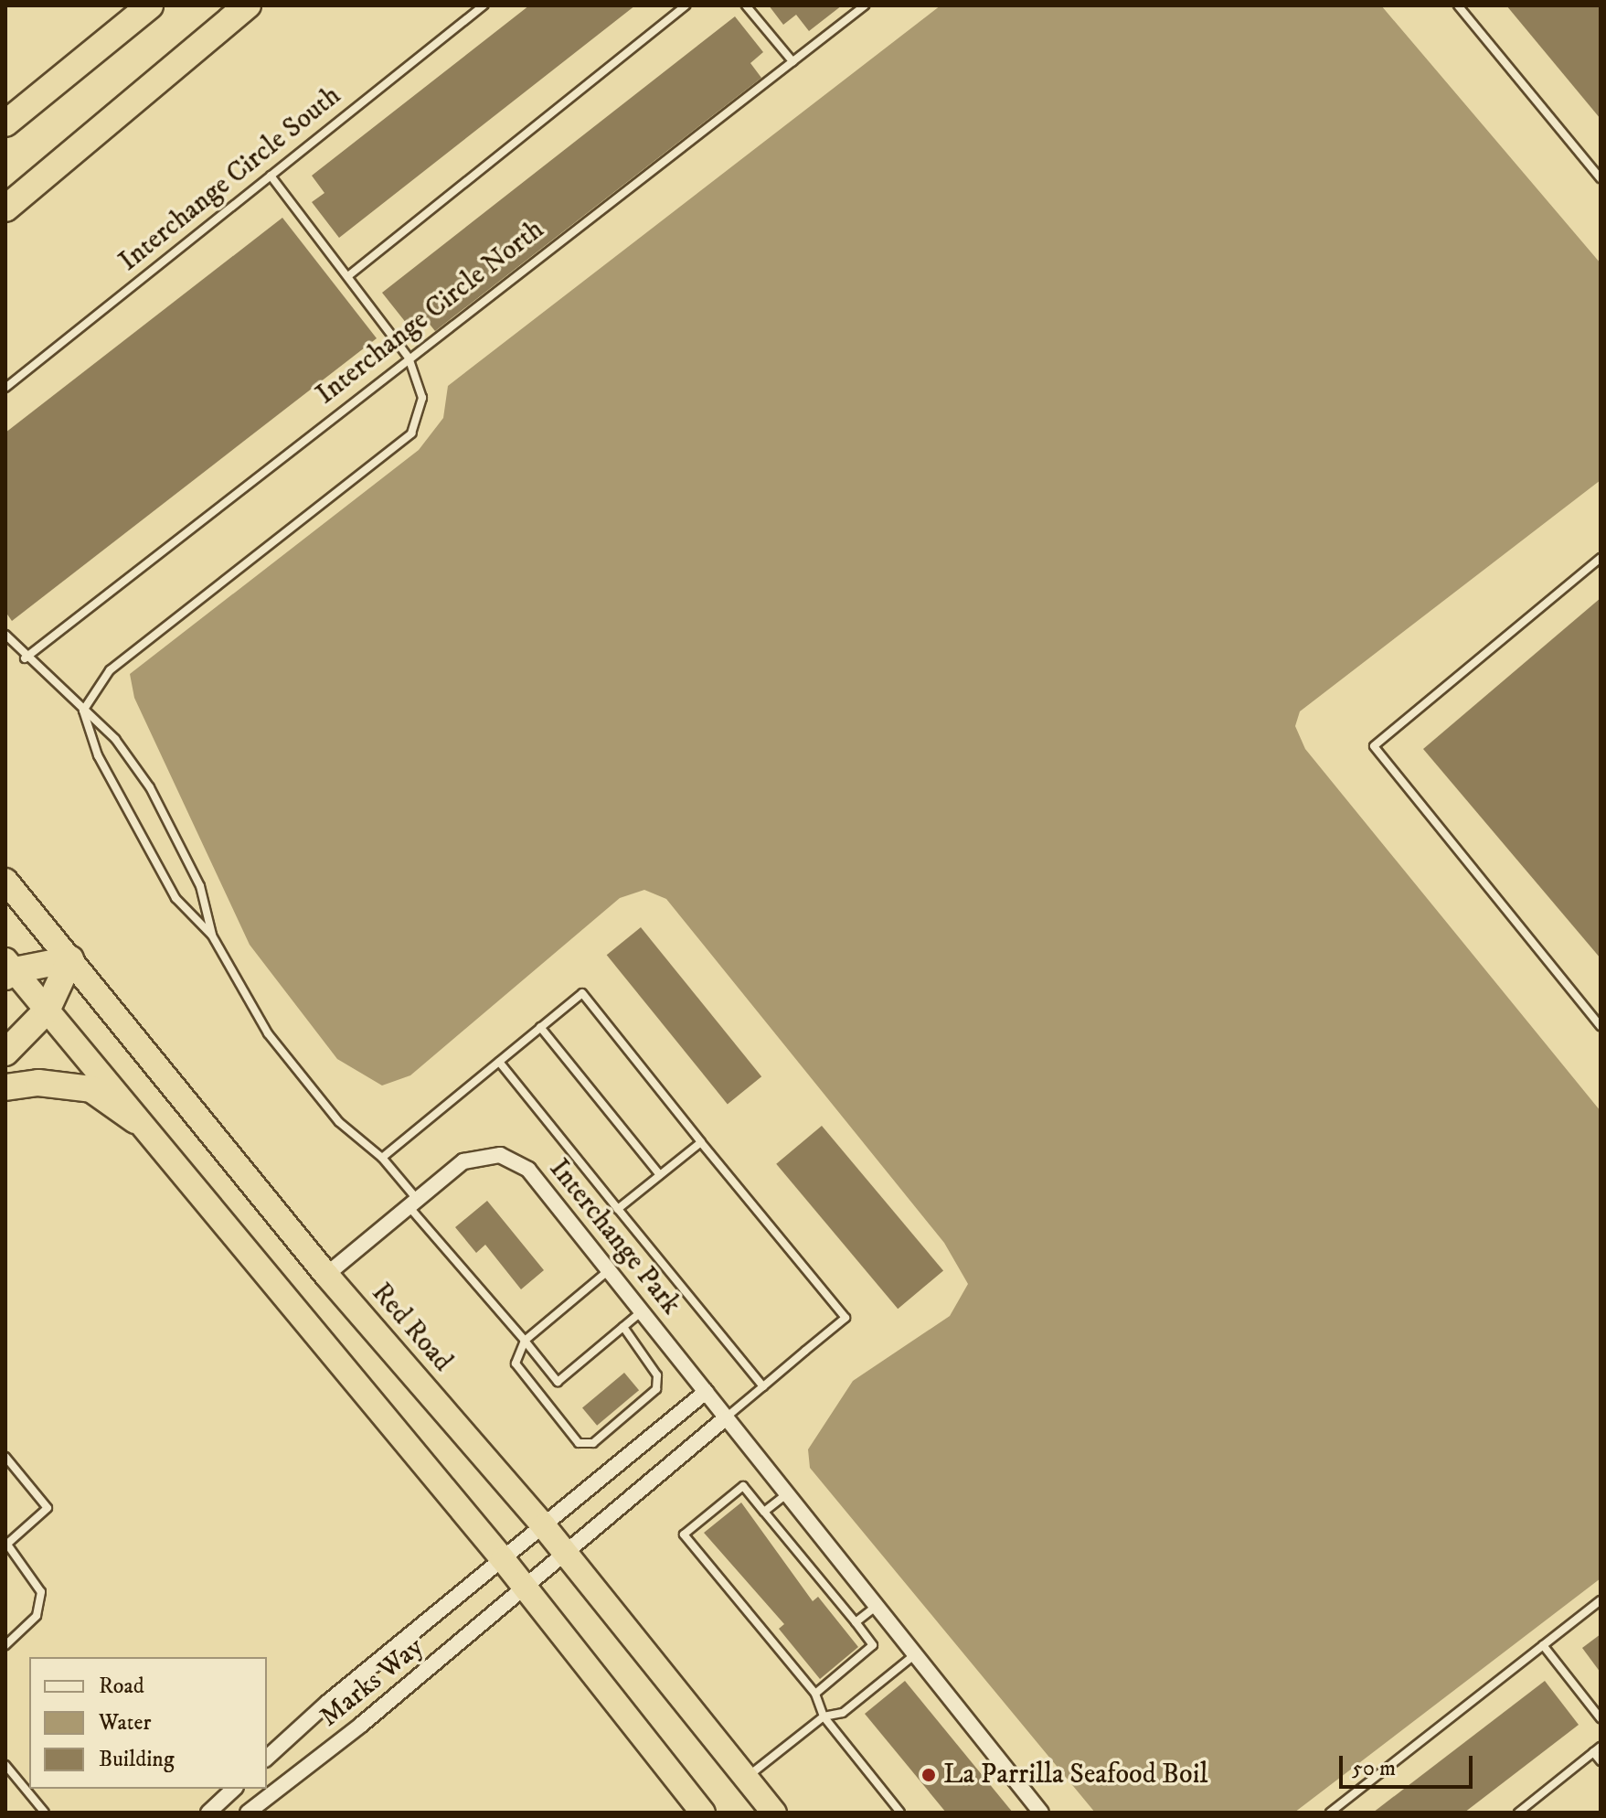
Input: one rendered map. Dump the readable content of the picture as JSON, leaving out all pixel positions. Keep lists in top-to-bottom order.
{
  "streets": {
    "highway": ["Red Road"],
    "street": ["Interchange Park", "Marks Way"],
    "lane": ["Interchange Circle South", "Interchange Circle North"]
  },
  "crossings": [
    ["Interchange Park", "Red Road"]
  ],
  "places": ["La Parrilla Seafood Boil"],
  "legend": ["Road", "Water", "Building"],
  "scale_bar": "50 m"
}
